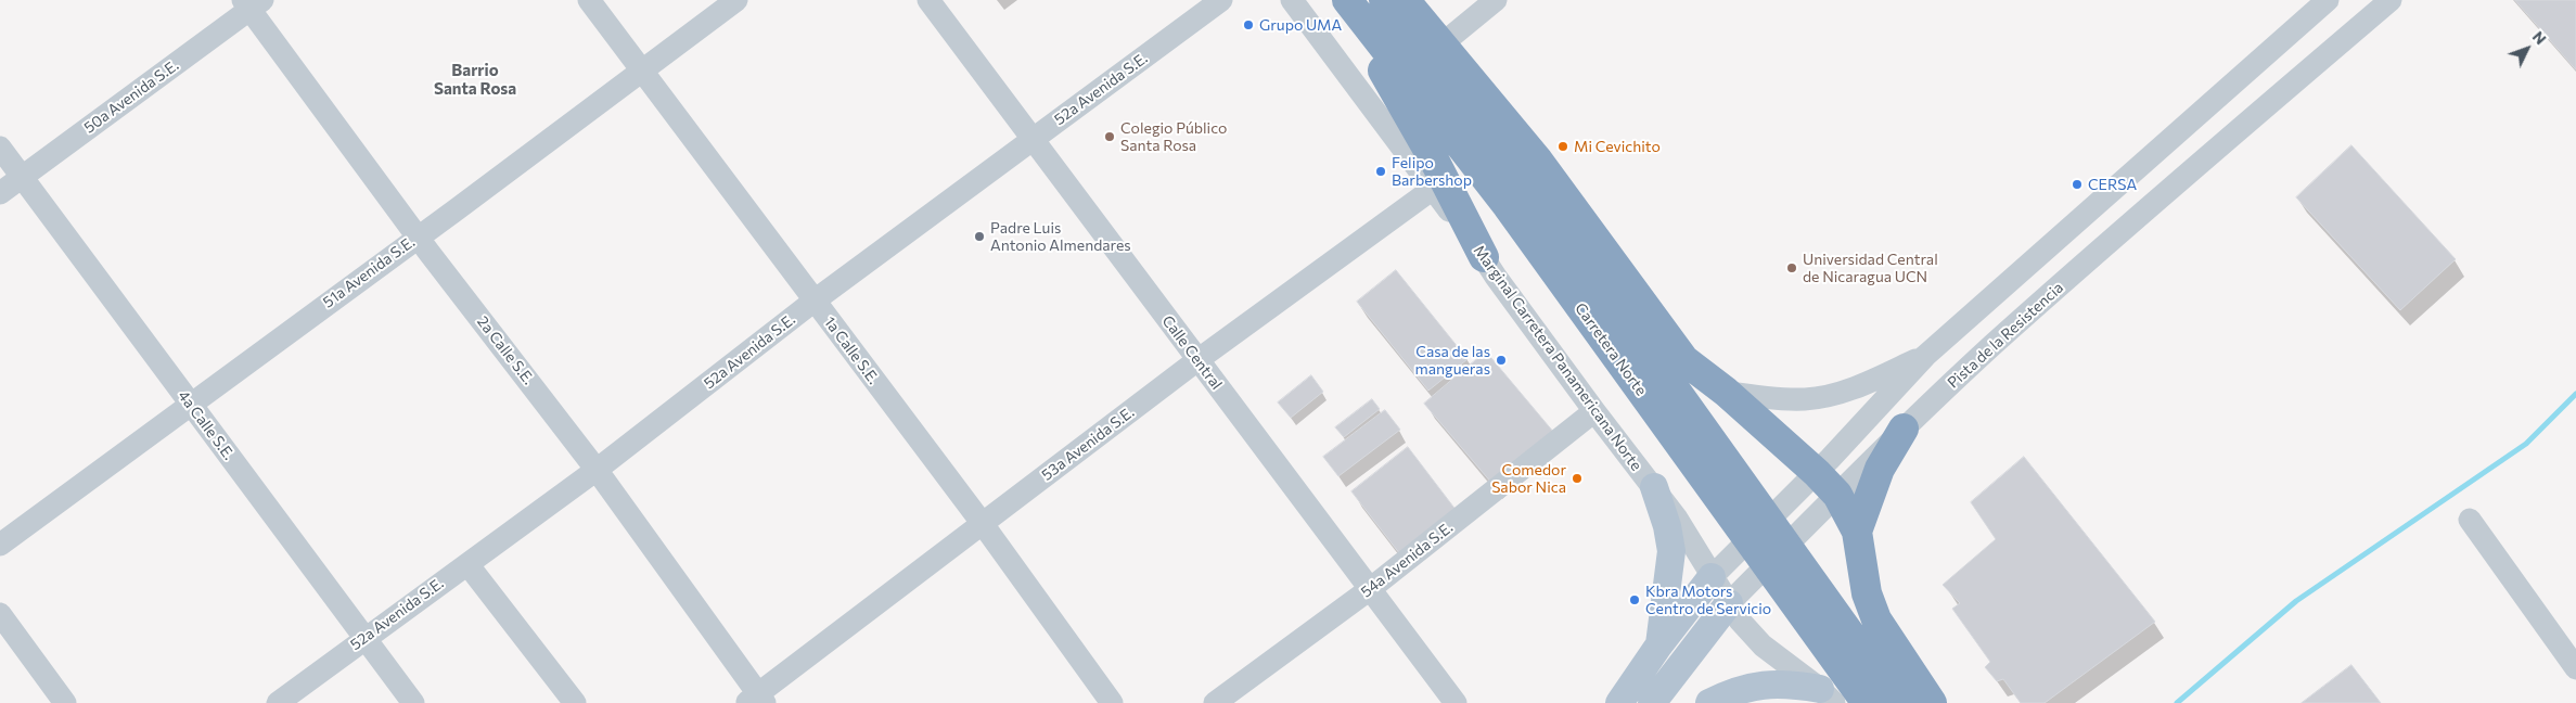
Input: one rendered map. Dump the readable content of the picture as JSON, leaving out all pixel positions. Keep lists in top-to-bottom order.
{
  "streets": {
    "highway": ["Carretera Norte"],
    "main road": ["Pista de la Resistencia"],
    "street": [
      "52a Avenida S.E.",
      "50a Avenida S.E.",
      "51a Avenida S.E.",
      "2a Calle S.E.",
      "1a Calle S.E.",
      "Calle Central",
      "Marginal Carretera Panamericana Norte",
      "4a Calle S.E.",
      "53a Avenida S.E.",
      "54a Avenida S.E."
    ]
  },
  "crossings": [
    ["52a Avenida S.E.", "2a Calle S.E."],
    ["52a Avenida S.E.", "1a Calle S.E."],
    ["52a Avenida S.E.", "Calle Central"],
    ["52a Avenida S.E.", "4a Calle S.E."],
    ["50a Avenida S.E.", "2a Calle S.E."],
    ["50a Avenida S.E.", "4a Calle S.E."],
    ["51a Avenida S.E.", "2a Calle S.E."],
    ["51a Avenida S.E.", "1a Calle S.E."],
    ["51a Avenida S.E.", "4a Calle S.E."],
    ["Pista de la Resistencia", "Marginal Carretera Panamericana Norte"],
    ["2a Calle S.E.", "53a Avenida S.E."],
    ["1a Calle S.E.", "53a Avenida S.E."],
    ["Calle Central", "53a Avenida S.E."],
    ["Calle Central", "54a Avenida S.E."],
    ["Marginal Carretera Panamericana Norte", "53a Avenida S.E."],
    ["Marginal Carretera Panamericana Norte", "54a Avenida S.E."]
  ],
  "districts": ["Barrio Santa Rosa"],
  "places": [
    "Grupo UMA",
    "Colegio Público Santa Rosa",
    "Mi Cevichito",
    "Felipo Barbershop",
    "CERSA",
    "Padre Luis Antonio Almendares",
    "Universidad Central de Nicaragua UCN",
    "Casa de las mangueras",
    "Comedor Sabor Nica",
    "Kbra Motors Centro de Servicio"
  ],
  "north": "top right"
}
